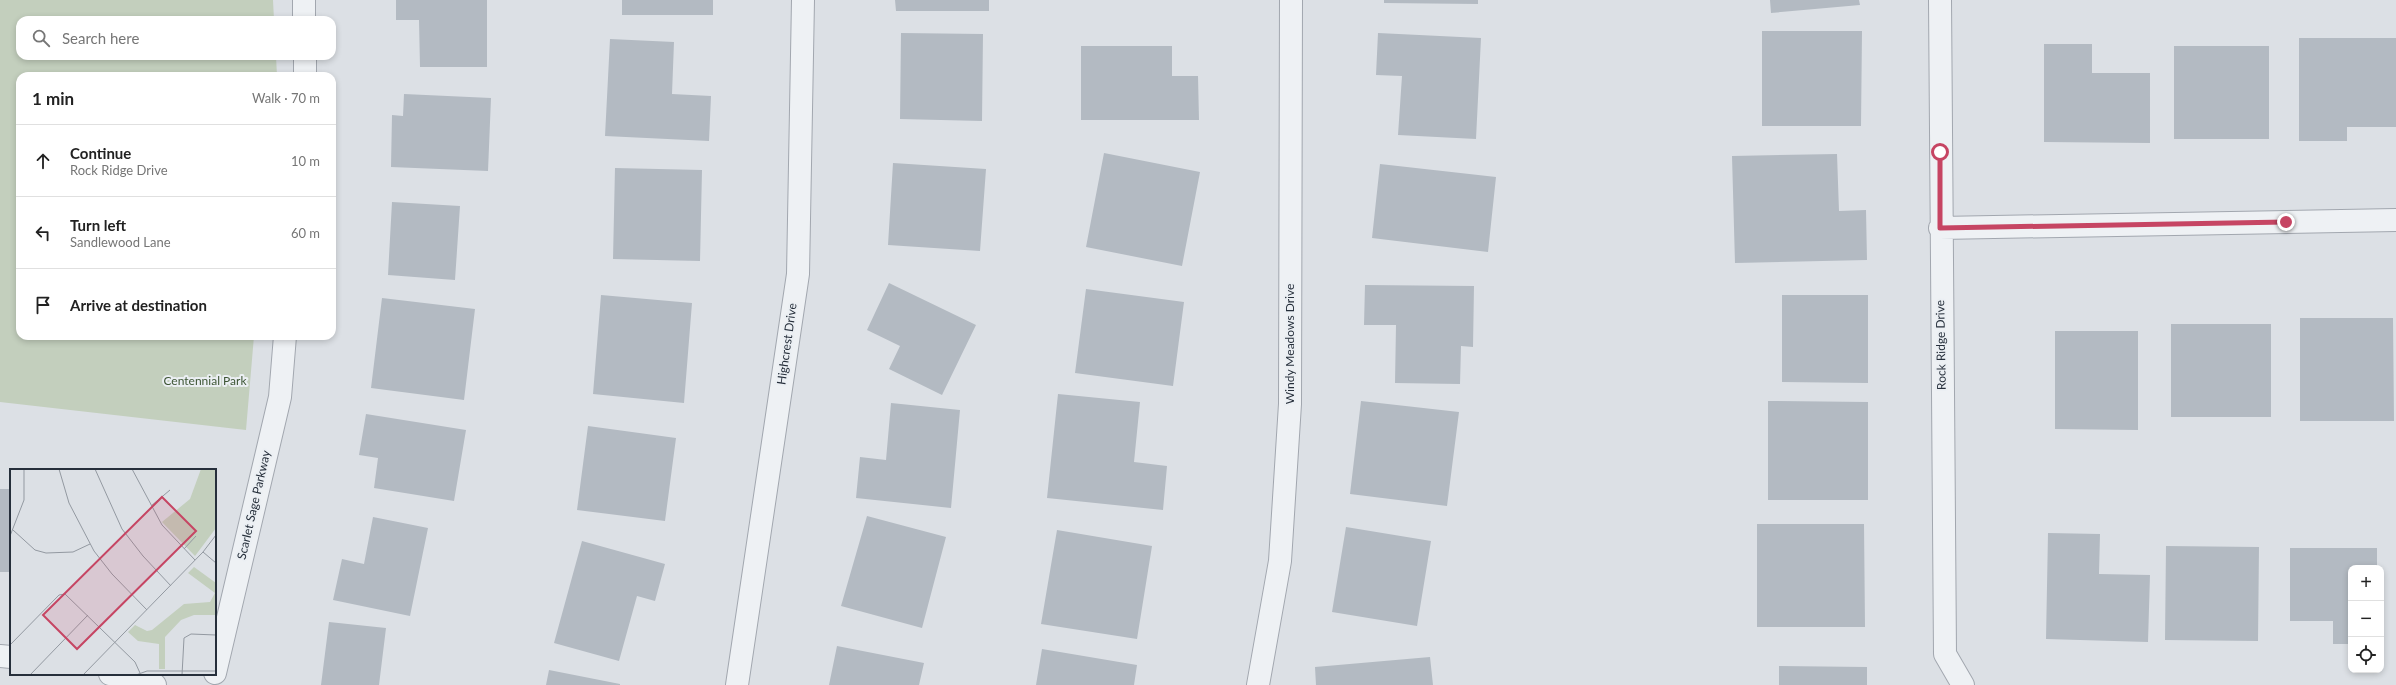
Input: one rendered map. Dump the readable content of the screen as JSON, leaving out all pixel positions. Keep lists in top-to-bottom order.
{
  "streets": {
    "street": [
      "Highcrest Drive",
      "Windy Meadows Drive",
      "Rock Ridge Drive",
      "Scarlet Sage Parkway"
    ]
  },
  "parks": ["Centennial Park"],
  "page": {
    "search": "Search here",
    "heading": ["1 min", "Walk · 70 m"],
    "list": [
      ["Continue", "Rock Ridge Drive", "10 m"],
      ["Turn left", "Sandlewood Lane", "60 m"],
      "Arrive at destination"
    ],
    "map_buttons": ["+", "−"]
  }
}
